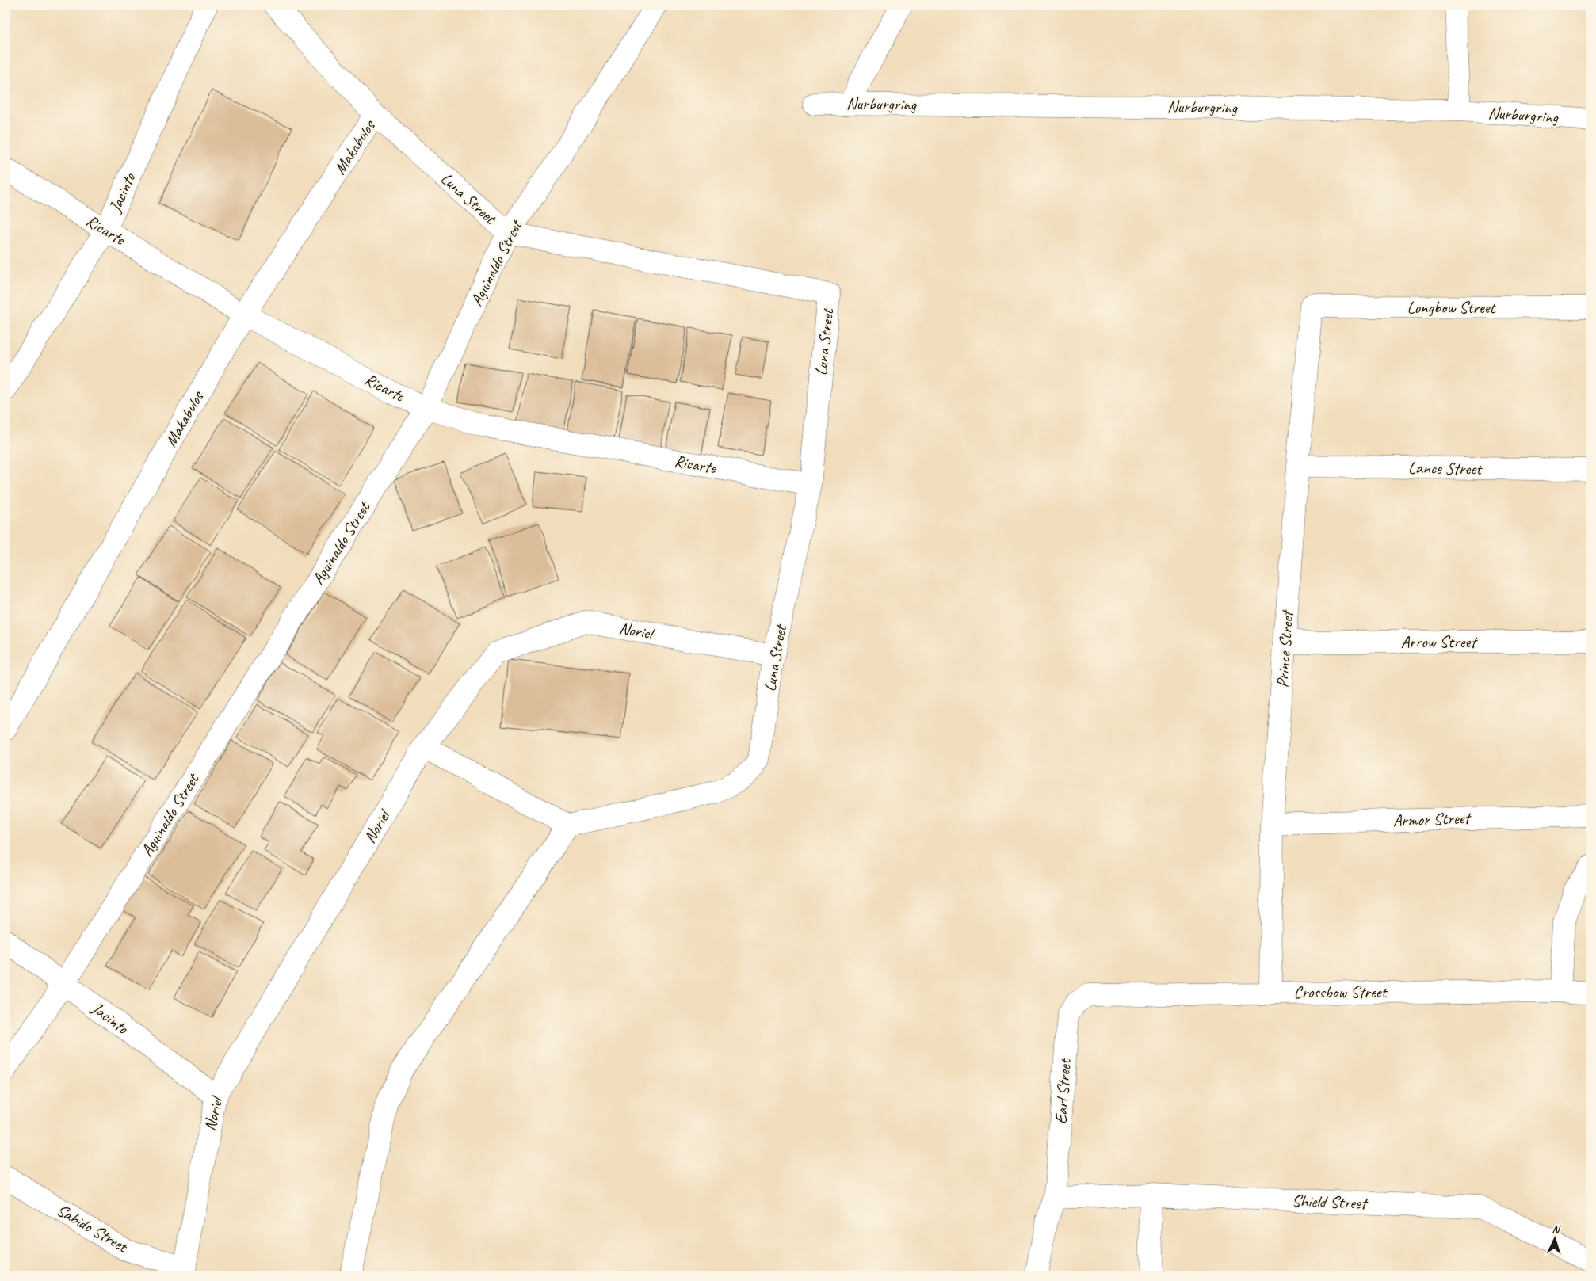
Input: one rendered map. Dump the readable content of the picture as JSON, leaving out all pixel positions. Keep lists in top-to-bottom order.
{
  "streets": {
    "street": [
      "Nurburgring",
      "Makabulos",
      "Jacinto",
      "Luna Street",
      "Ricarte",
      "Aguinaldo Street",
      "Longbow Street",
      "Lance Street",
      "Noriel",
      "Arrow Street",
      "Prince Street",
      "Armor Street",
      "Crossbow Street",
      "Earl Street",
      "Shield Street",
      "Sabido Street"
    ]
  },
  "crossings": [
    ["Makabulos", "Luna Street"],
    ["Makabulos", "Ricarte"],
    ["Jacinto", "Ricarte"],
    ["Jacinto", "Aguinaldo Street"],
    ["Jacinto", "Noriel"],
    ["Luna Street", "Ricarte"],
    ["Luna Street", "Aguinaldo Street"],
    ["Luna Street", "Noriel"],
    ["Ricarte", "Aguinaldo Street"],
    ["Longbow Street", "Prince Street"],
    ["Lance Street", "Prince Street"],
    ["Noriel", "Sabido Street"],
    ["Arrow Street", "Prince Street"],
    ["Prince Street", "Armor Street"],
    ["Prince Street", "Crossbow Street"],
    ["Crossbow Street", "Earl Street"],
    ["Earl Street", "Shield Street"]
  ],
  "north": "top"
}
